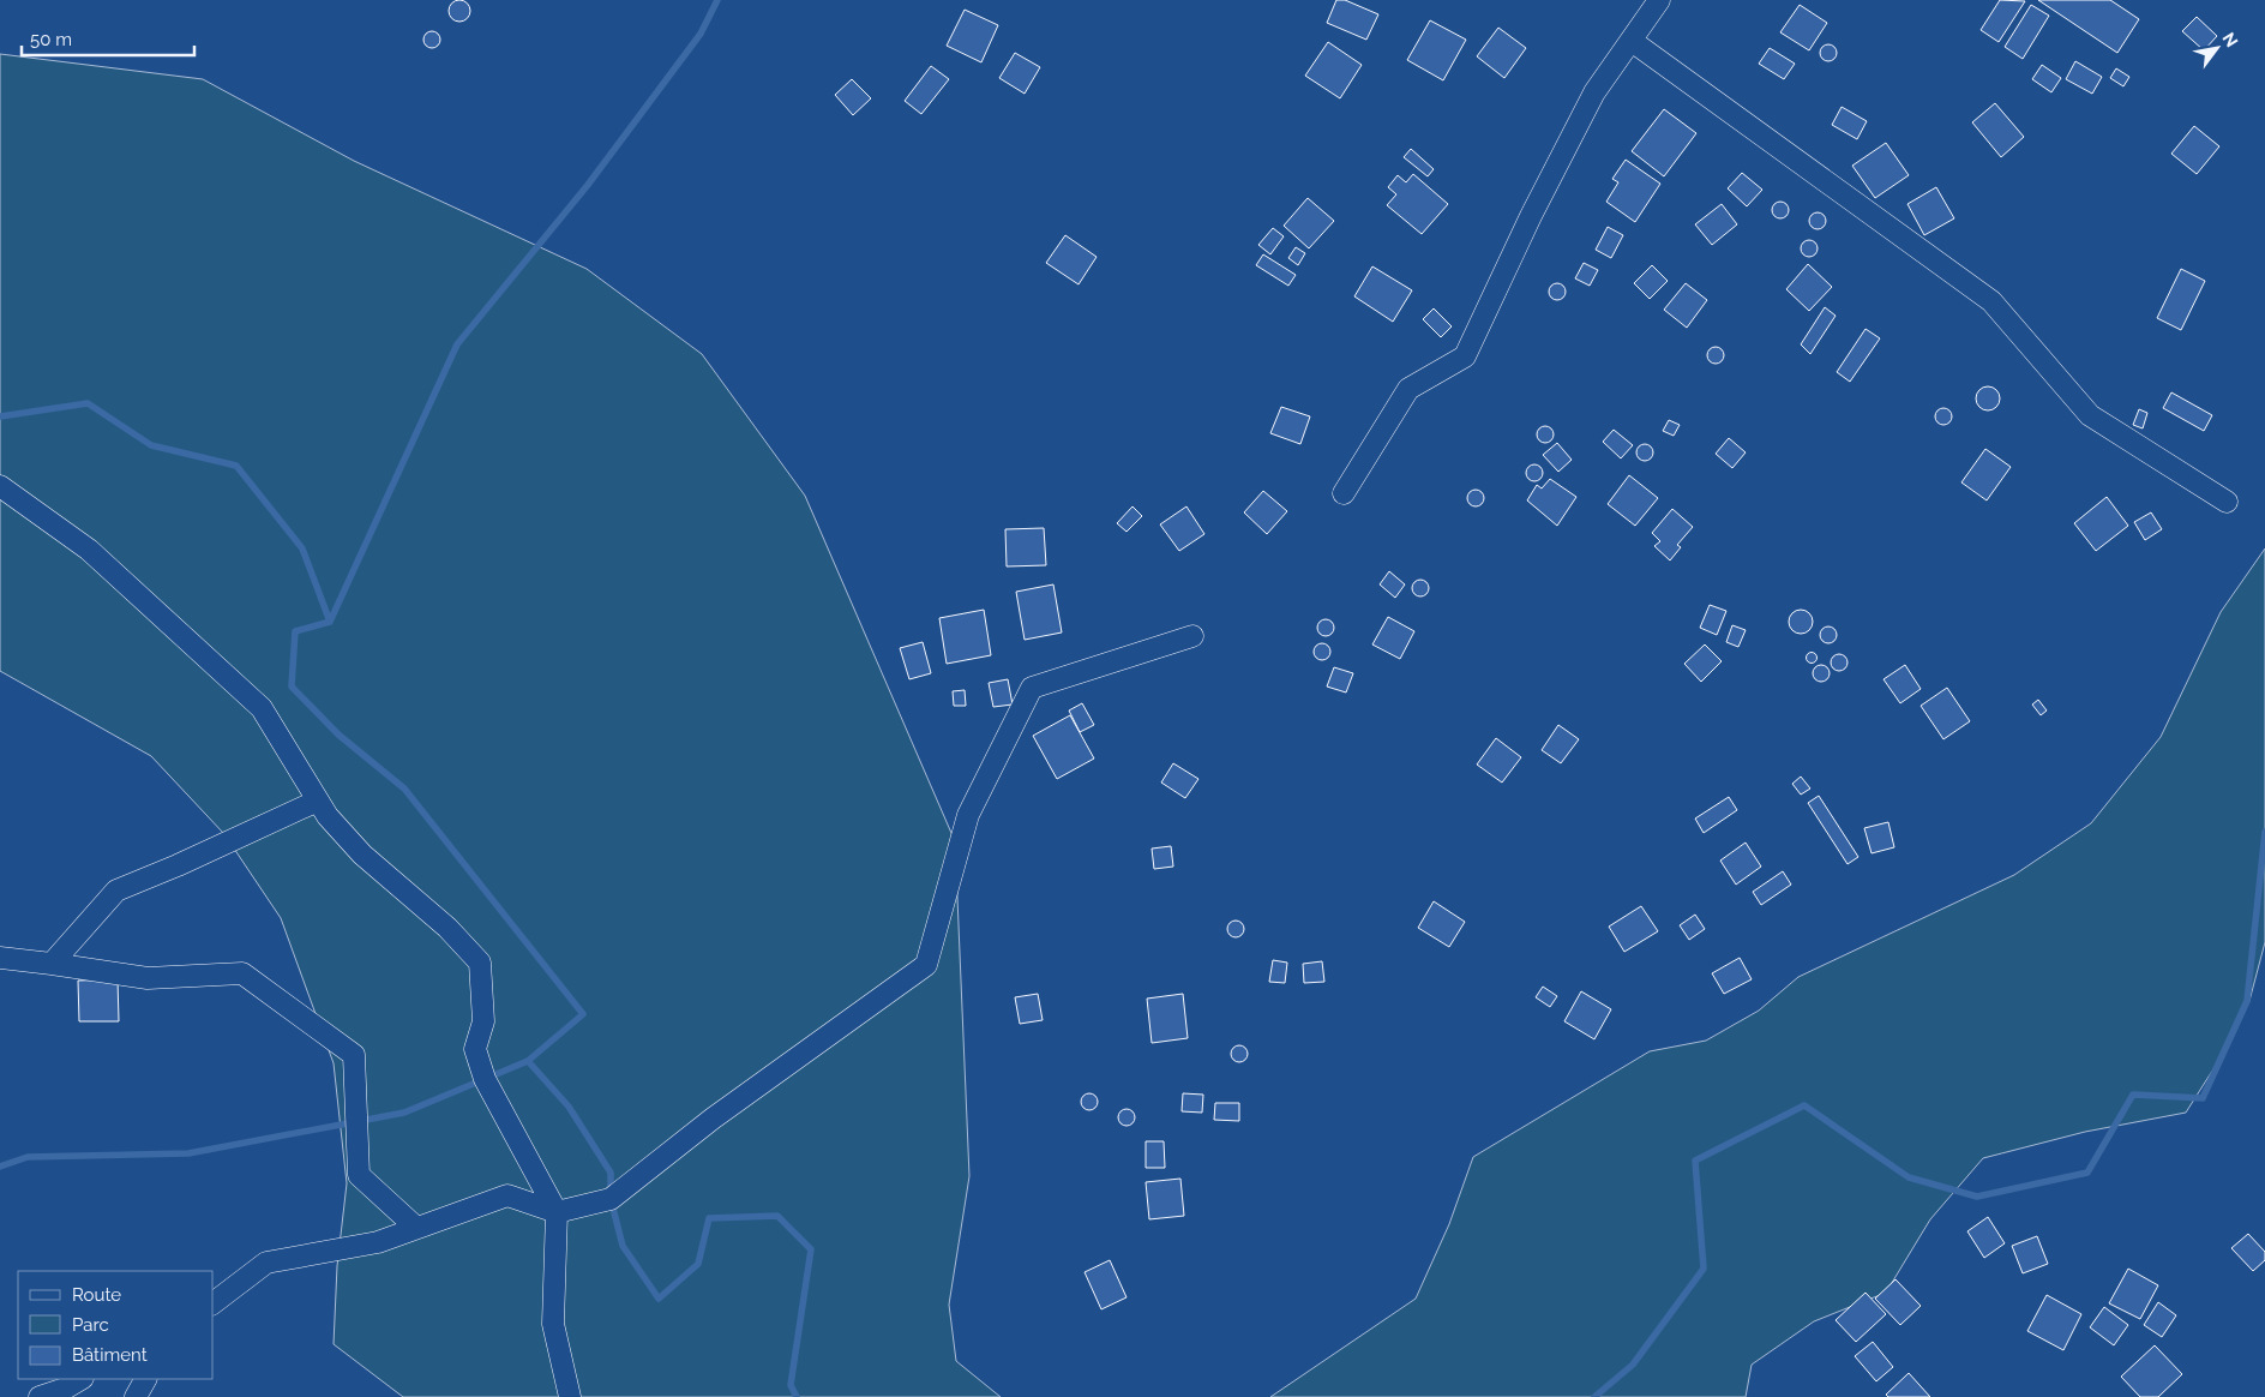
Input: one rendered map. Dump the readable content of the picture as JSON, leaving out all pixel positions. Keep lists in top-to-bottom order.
{
  "legend": ["Route", "Parc", "Bâtiment"],
  "scale_bar": "50 m",
  "north": "top right"
}
